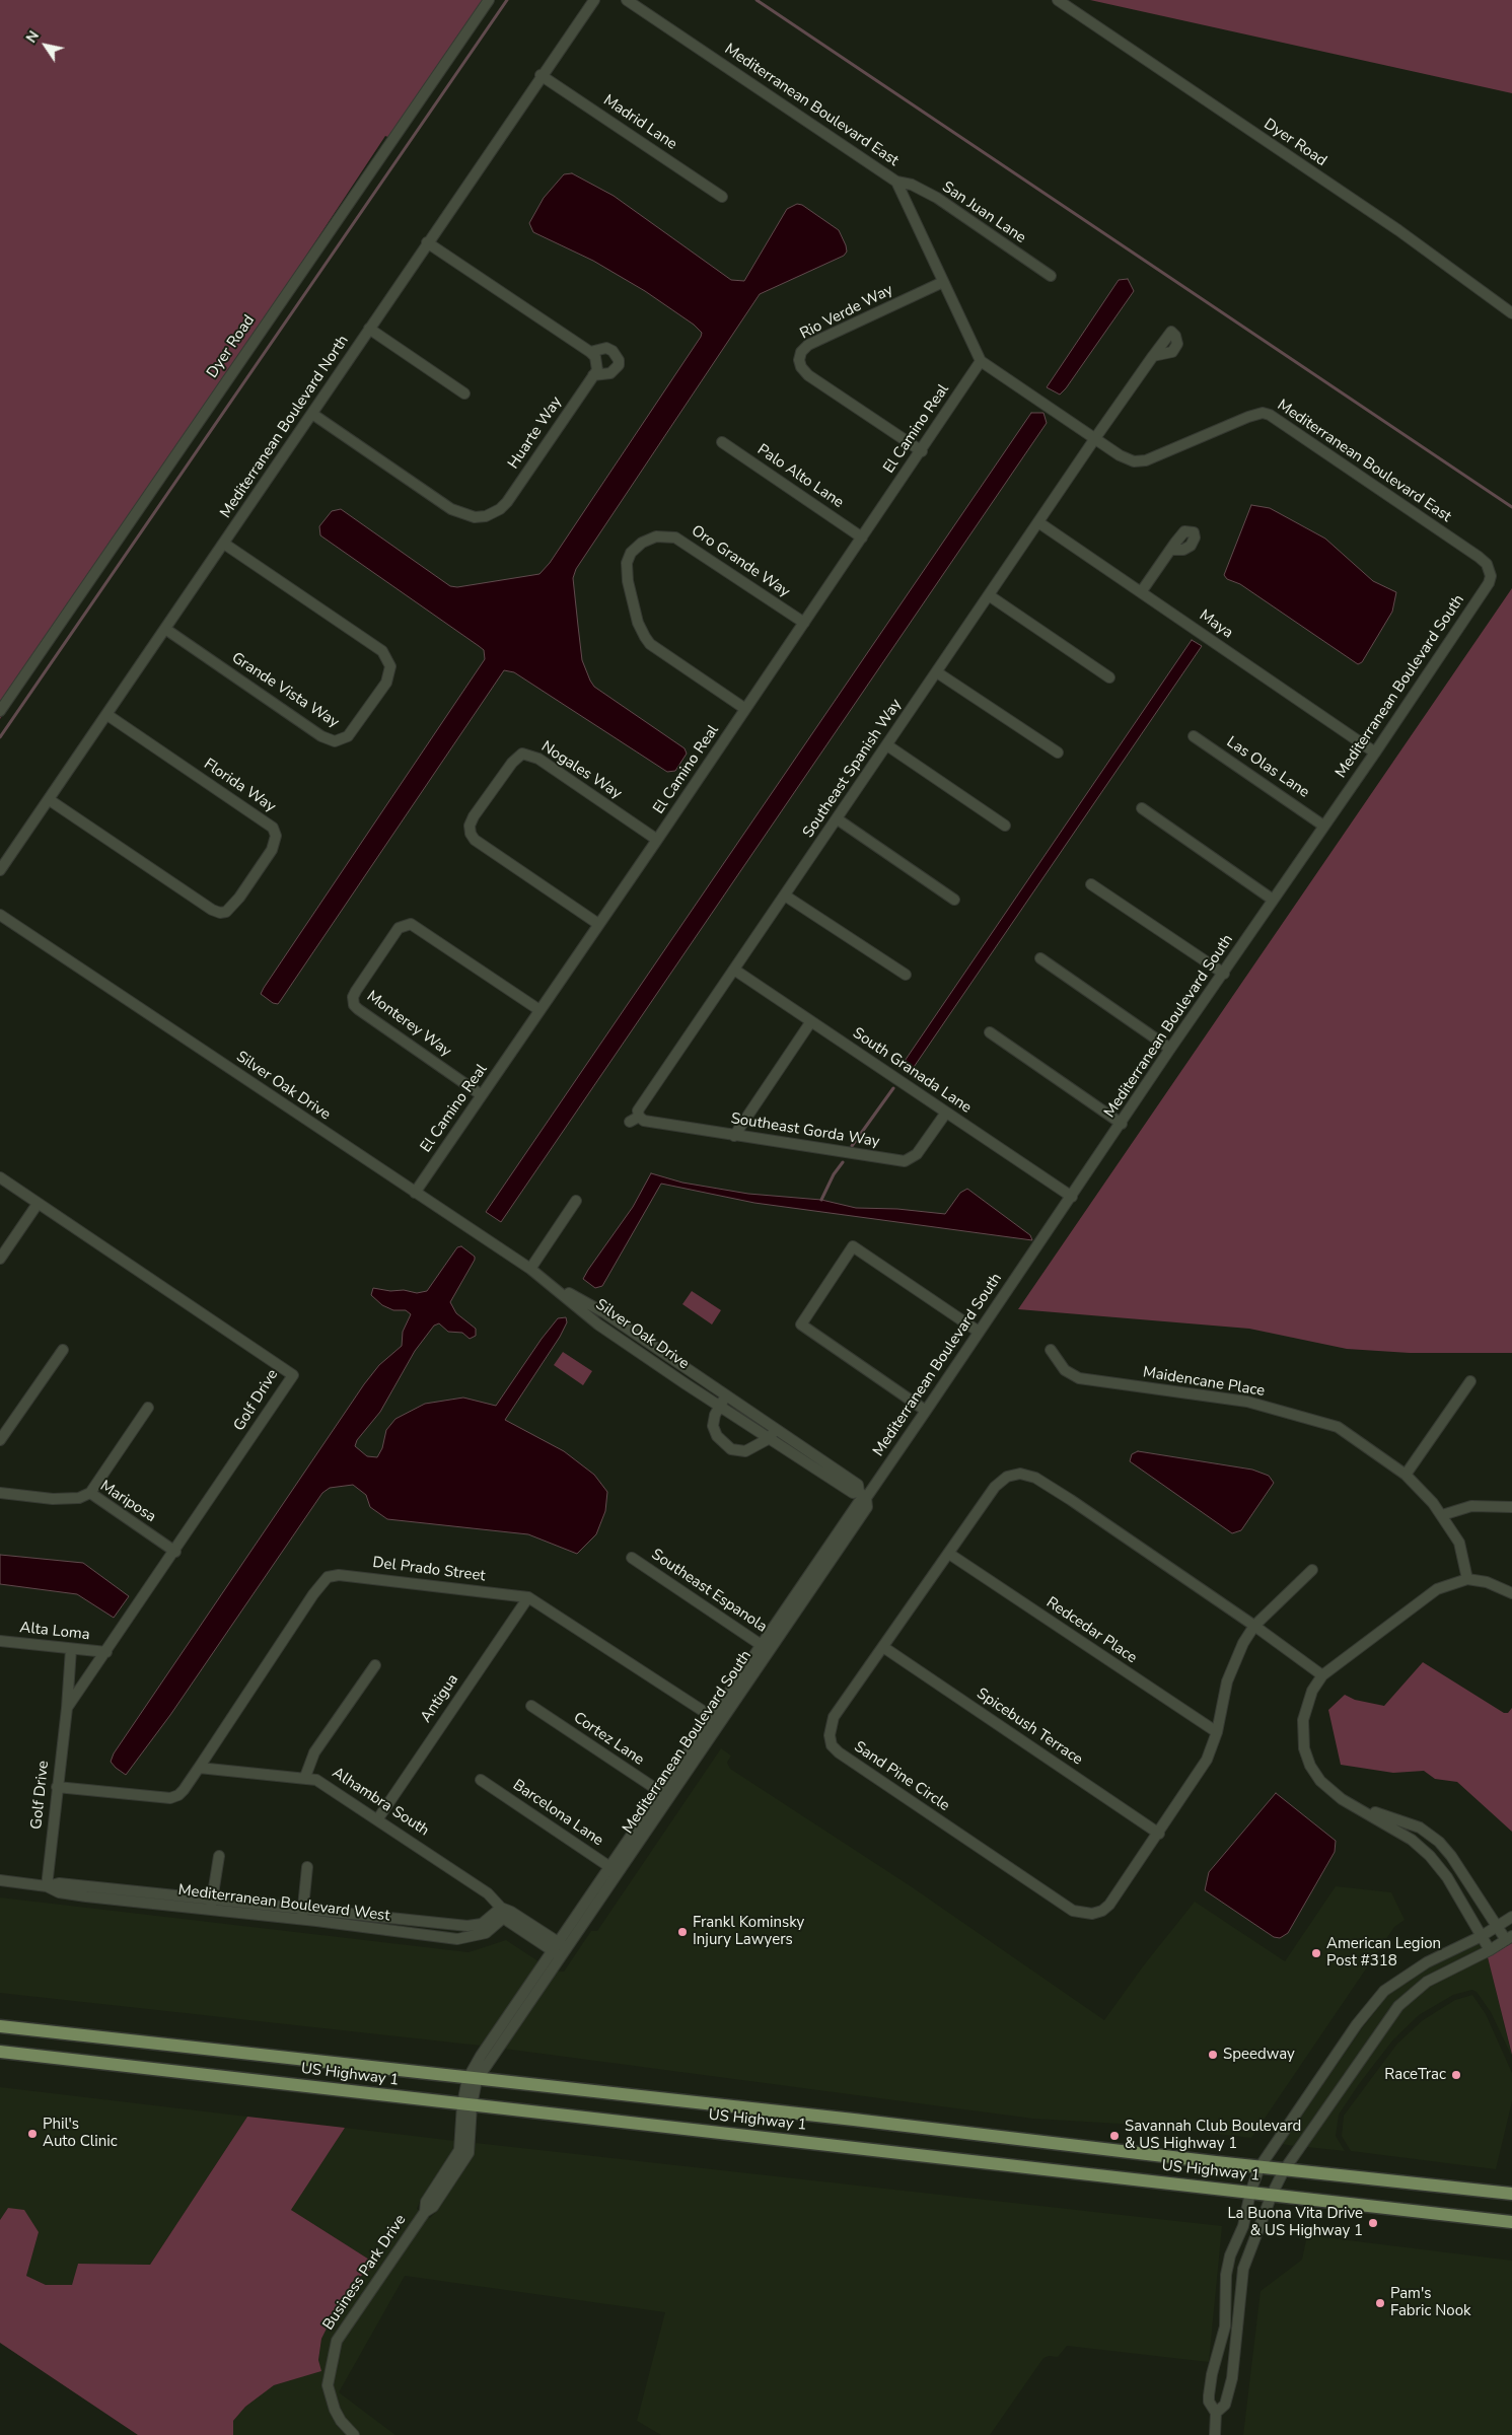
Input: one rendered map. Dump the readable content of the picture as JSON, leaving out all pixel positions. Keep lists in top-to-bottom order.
{
  "streets": {
    "main road": ["US Highway 1"],
    "street": [
      "Mediterranean Boulevard East",
      "Madrid Lane",
      "Dyer Road",
      "San Juan Lane",
      "Rio Verde Way",
      "Mediterranean Boulevard North",
      "El Camino Real",
      "Huarte Way",
      "Palo Alto Lane",
      "Oro Grande Way",
      "Maya",
      "Mediterranean Boulevard South",
      "Grande Vista Way",
      "Las Olas Lane",
      "Southeast Spanish Way",
      "Nogales Way",
      "Florida Way",
      "Monterey Way",
      "South Granada Lane",
      "Silver Oak Drive",
      "Southeast Gorda Way",
      "Maidencane Place",
      "Golf Drive",
      "Mariposa",
      "Del Prado Street",
      "Southeast Espanola",
      "Redcedar Place",
      "Alta Loma",
      "Antigua",
      "Spicebush Terrace",
      "Cortez Lane",
      "Sand Pine Circle",
      "Alhambra South",
      "Barcelona Lane",
      "Mediterranean Boulevard West",
      "Business Park Drive"
    ]
  },
  "crossings": [
    ["Mediterranean Boulevard East", "San Juan Lane"],
    ["Mediterranean Boulevard East", "Rio Verde Way"],
    ["Mediterranean Boulevard East", "El Camino Real"],
    ["Mediterranean Boulevard East", "Mediterranean Boulevard South"],
    ["Mediterranean Boulevard East", "Southeast Spanish Way"],
    ["Madrid Lane", "Mediterranean Boulevard North"],
    ["Rio Verde Way", "El Camino Real"],
    ["Mediterranean Boulevard North", "Huarte Way"],
    ["Mediterranean Boulevard North", "Grande Vista Way"],
    ["Mediterranean Boulevard North", "Florida Way"],
    ["El Camino Real", "Palo Alto Lane"],
    ["El Camino Real", "Oro Grande Way"],
    ["El Camino Real", "Nogales Way"],
    ["El Camino Real", "Monterey Way"],
    ["El Camino Real", "Silver Oak Drive"],
    ["Maya", "Mediterranean Boulevard South"],
    ["Maya", "Southeast Spanish Way"],
    ["Mediterranean Boulevard South", "Las Olas Lane"],
    ["Mediterranean Boulevard South", "South Granada Lane"],
    ["Mediterranean Boulevard South", "Silver Oak Drive"],
    ["Mediterranean Boulevard South", "Del Prado Street"],
    ["Mediterranean Boulevard South", "Southeast Espanola"],
    ["Mediterranean Boulevard South", "Cortez Lane"],
    ["Mediterranean Boulevard South", "Alhambra South"],
    ["Mediterranean Boulevard South", "Barcelona Lane"],
    ["Mediterranean Boulevard South", "US Highway 1"],
    ["Mediterranean Boulevard South", "Business Park Drive"],
    ["Southeast Spanish Way", "South Granada Lane"],
    ["Southeast Spanish Way", "Southeast Gorda Way"],
    ["South Granada Lane", "Southeast Gorda Way"],
    ["Golf Drive", "Mariposa"],
    ["Golf Drive", "Alta Loma"],
    ["Golf Drive", "Mediterranean Boulevard West"],
    ["Del Prado Street", "Antigua"],
    ["Del Prado Street", "Alhambra South"],
    ["Redcedar Place", "Sand Pine Circle"],
    ["Antigua", "Alhambra South"],
    ["Spicebush Terrace", "Sand Pine Circle"],
    ["Alhambra South", "Mediterranean Boulevard West"],
    ["US Highway 1", "Business Park Drive"]
  ],
  "places": [
    "Frankl Kominsky Injury Lawyers",
    "American Legion Post #318",
    "Speedway",
    "RaceTrac",
    "Phil's Auto Clinic",
    "Savannah Club Boulevard & US Highway 1",
    "La Buona Vita Drive & US Highway 1",
    "Pam's Fabric Nook"
  ],
  "north": "top left"
}
